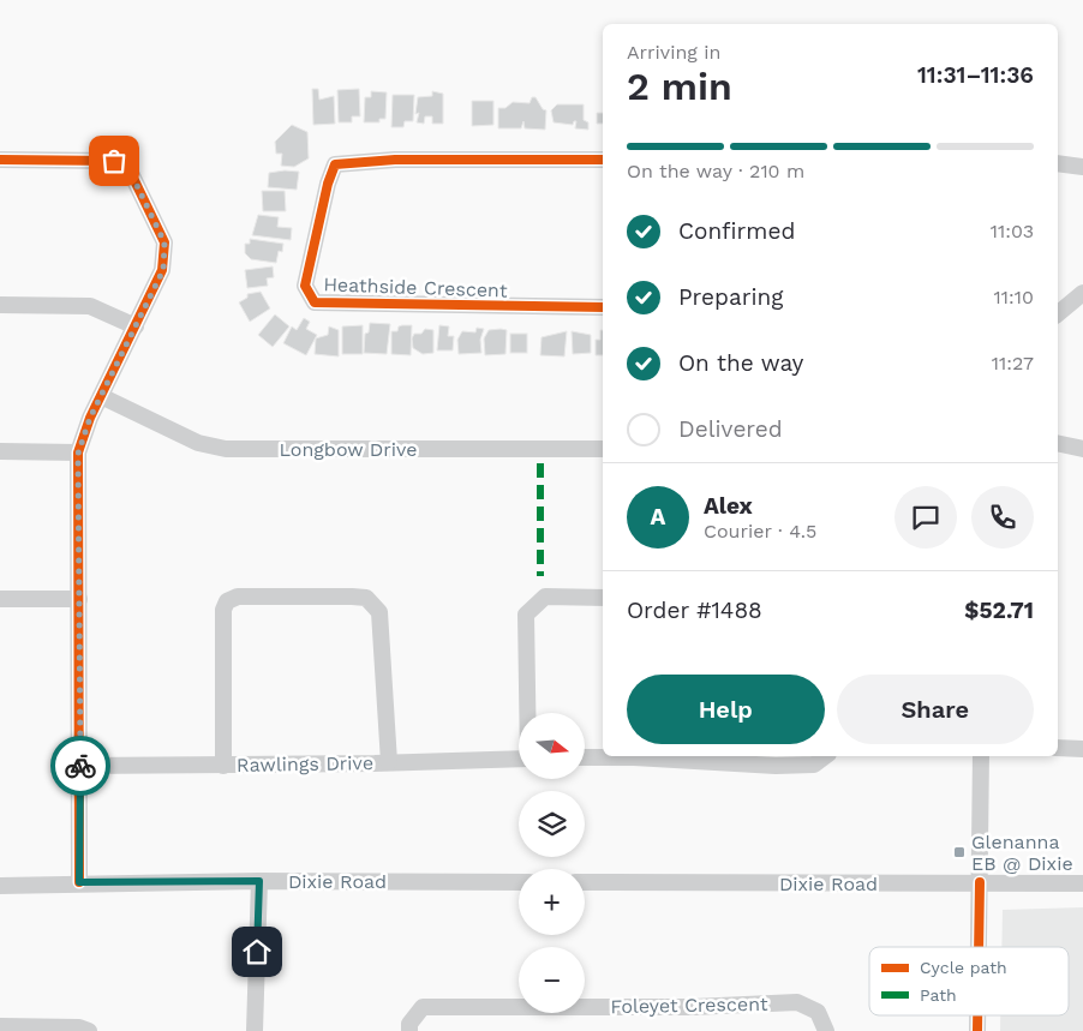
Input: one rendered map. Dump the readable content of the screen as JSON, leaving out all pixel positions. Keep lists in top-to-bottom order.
{
  "streets": {
    "street": [
      "Heathside Crescent",
      "Longbow Drive",
      "Rawlings Drive",
      "Dixie Road",
      "Foleyet Crescent"
    ]
  },
  "places": {
    "transit": ["Glenanna EB @ Dixie"]
  },
  "legend": ["Cycle path", "Path"],
  "north": "right",
  "page": {
    "heading": ["2 min", "Arriving in", "11:31–11:36"],
    "panel": [
      "Alex",
      "Courier · 4.5",
      "Order #1488",
      "$52.71"
    ],
    "bar": "On the way · 210 m",
    "list": [
      ["Confirmed", "11:03"],
      ["Preparing", "11:10"],
      ["On the way", "11:27"],
      "Delivered"
    ],
    "round": "A",
    "buttons": ["Help", "Share"],
    "map_buttons": ["+", "−"]
  }
}
